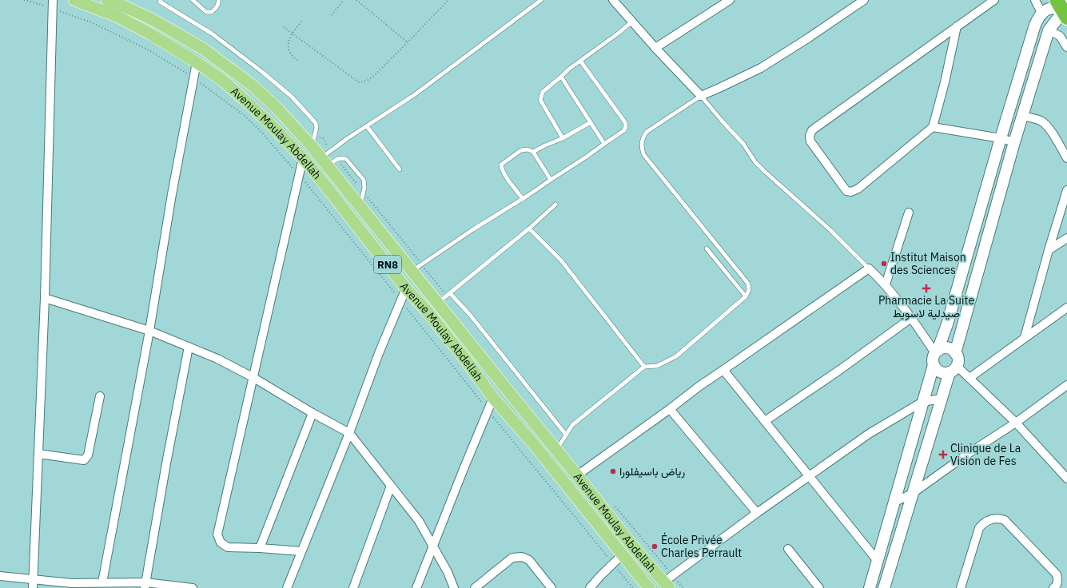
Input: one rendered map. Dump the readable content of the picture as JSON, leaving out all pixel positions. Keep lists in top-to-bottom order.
{
  "streets": {
    "main road": ["Avenue Moulay Abdellah", "RN8"]
  },
  "places": {
    "other": ["Institut Maison des Sciences", "رياض باسيفلورا", "École Privée Charles Perrault"],
    "health": ["Pharmacie La Suite صيدلية لاسويط", "Clinique de La Vision de Fes"]
  }
}
